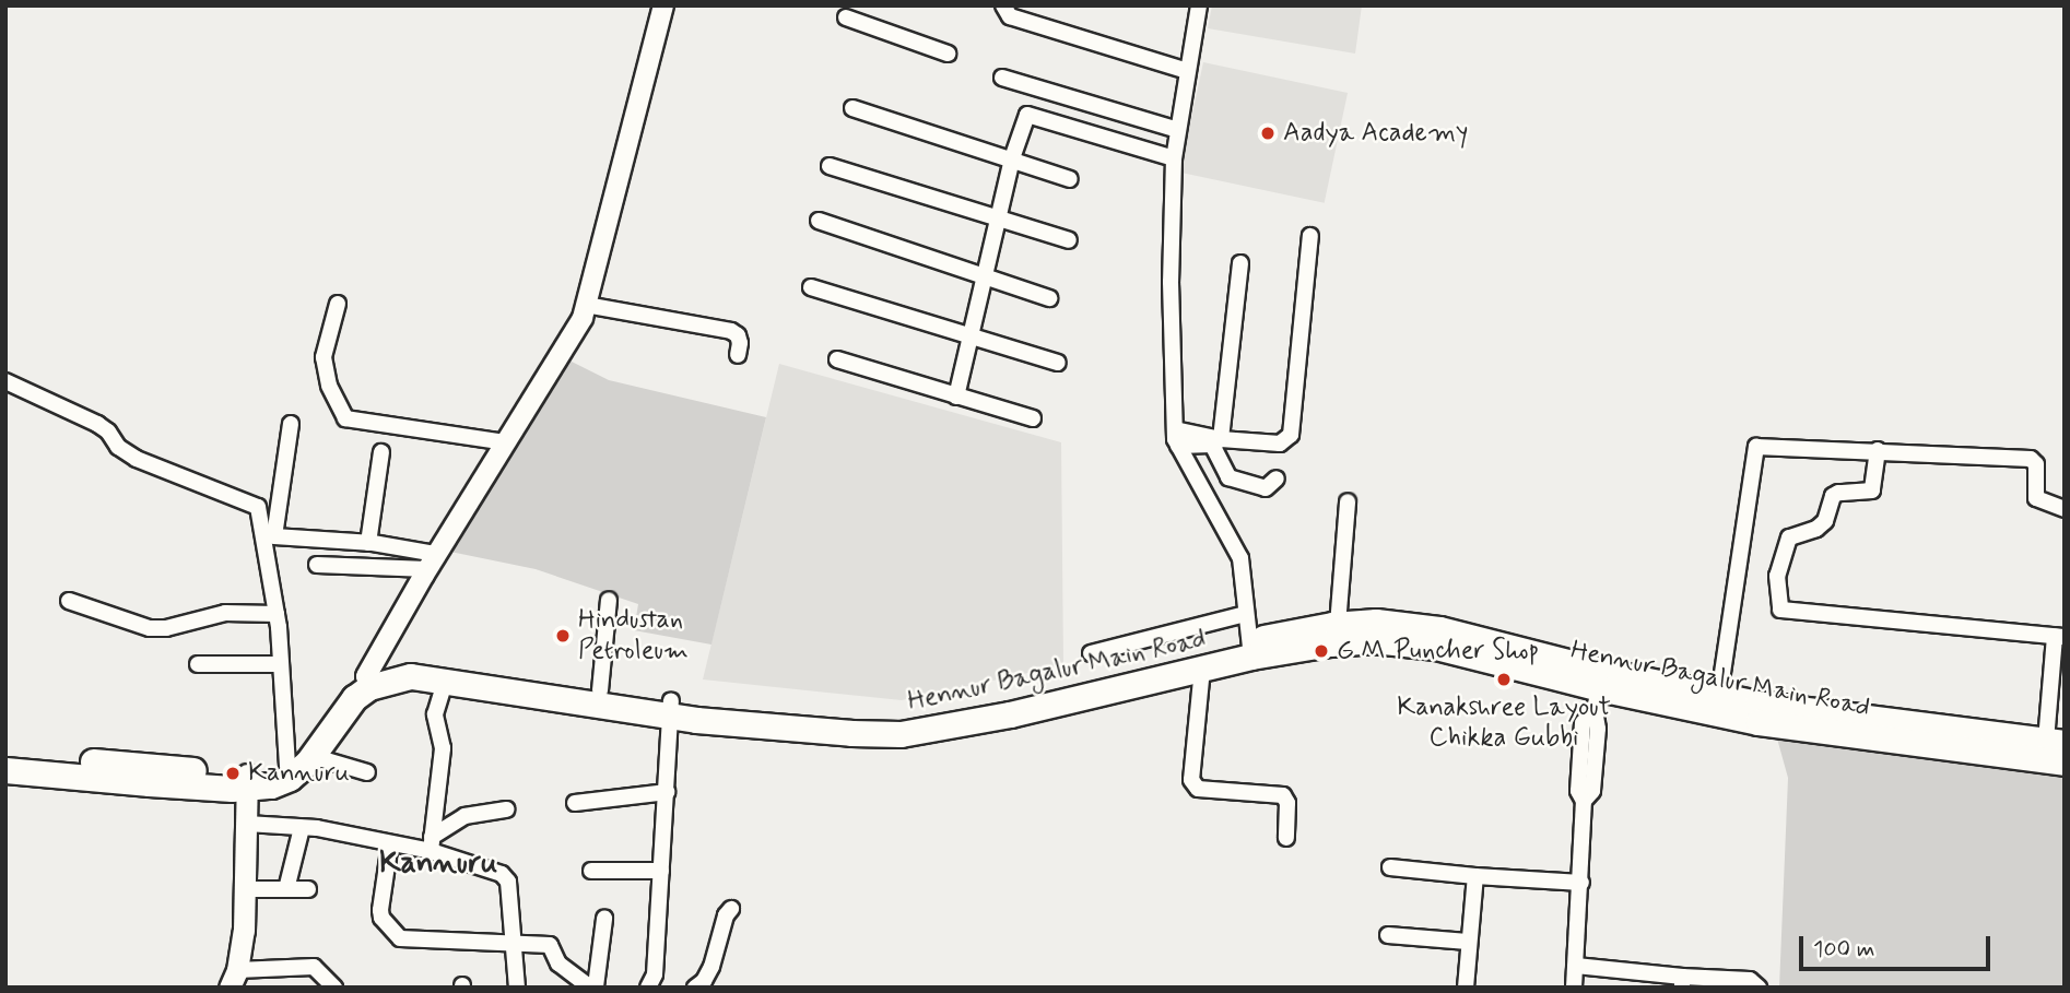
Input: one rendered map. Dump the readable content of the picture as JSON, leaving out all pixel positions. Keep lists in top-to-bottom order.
{
  "streets": {
    "main road": ["Hennur Bagalur Main Road"]
  },
  "districts": ["Kannuru"],
  "places": [
    "Aadya Academy",
    "Hindustan Petroleum",
    "G M Puncher Shop",
    "Kanakshree Layout Chikka Gubbi",
    "Kannuru"
  ],
  "scale_bar": "100 m"
}
